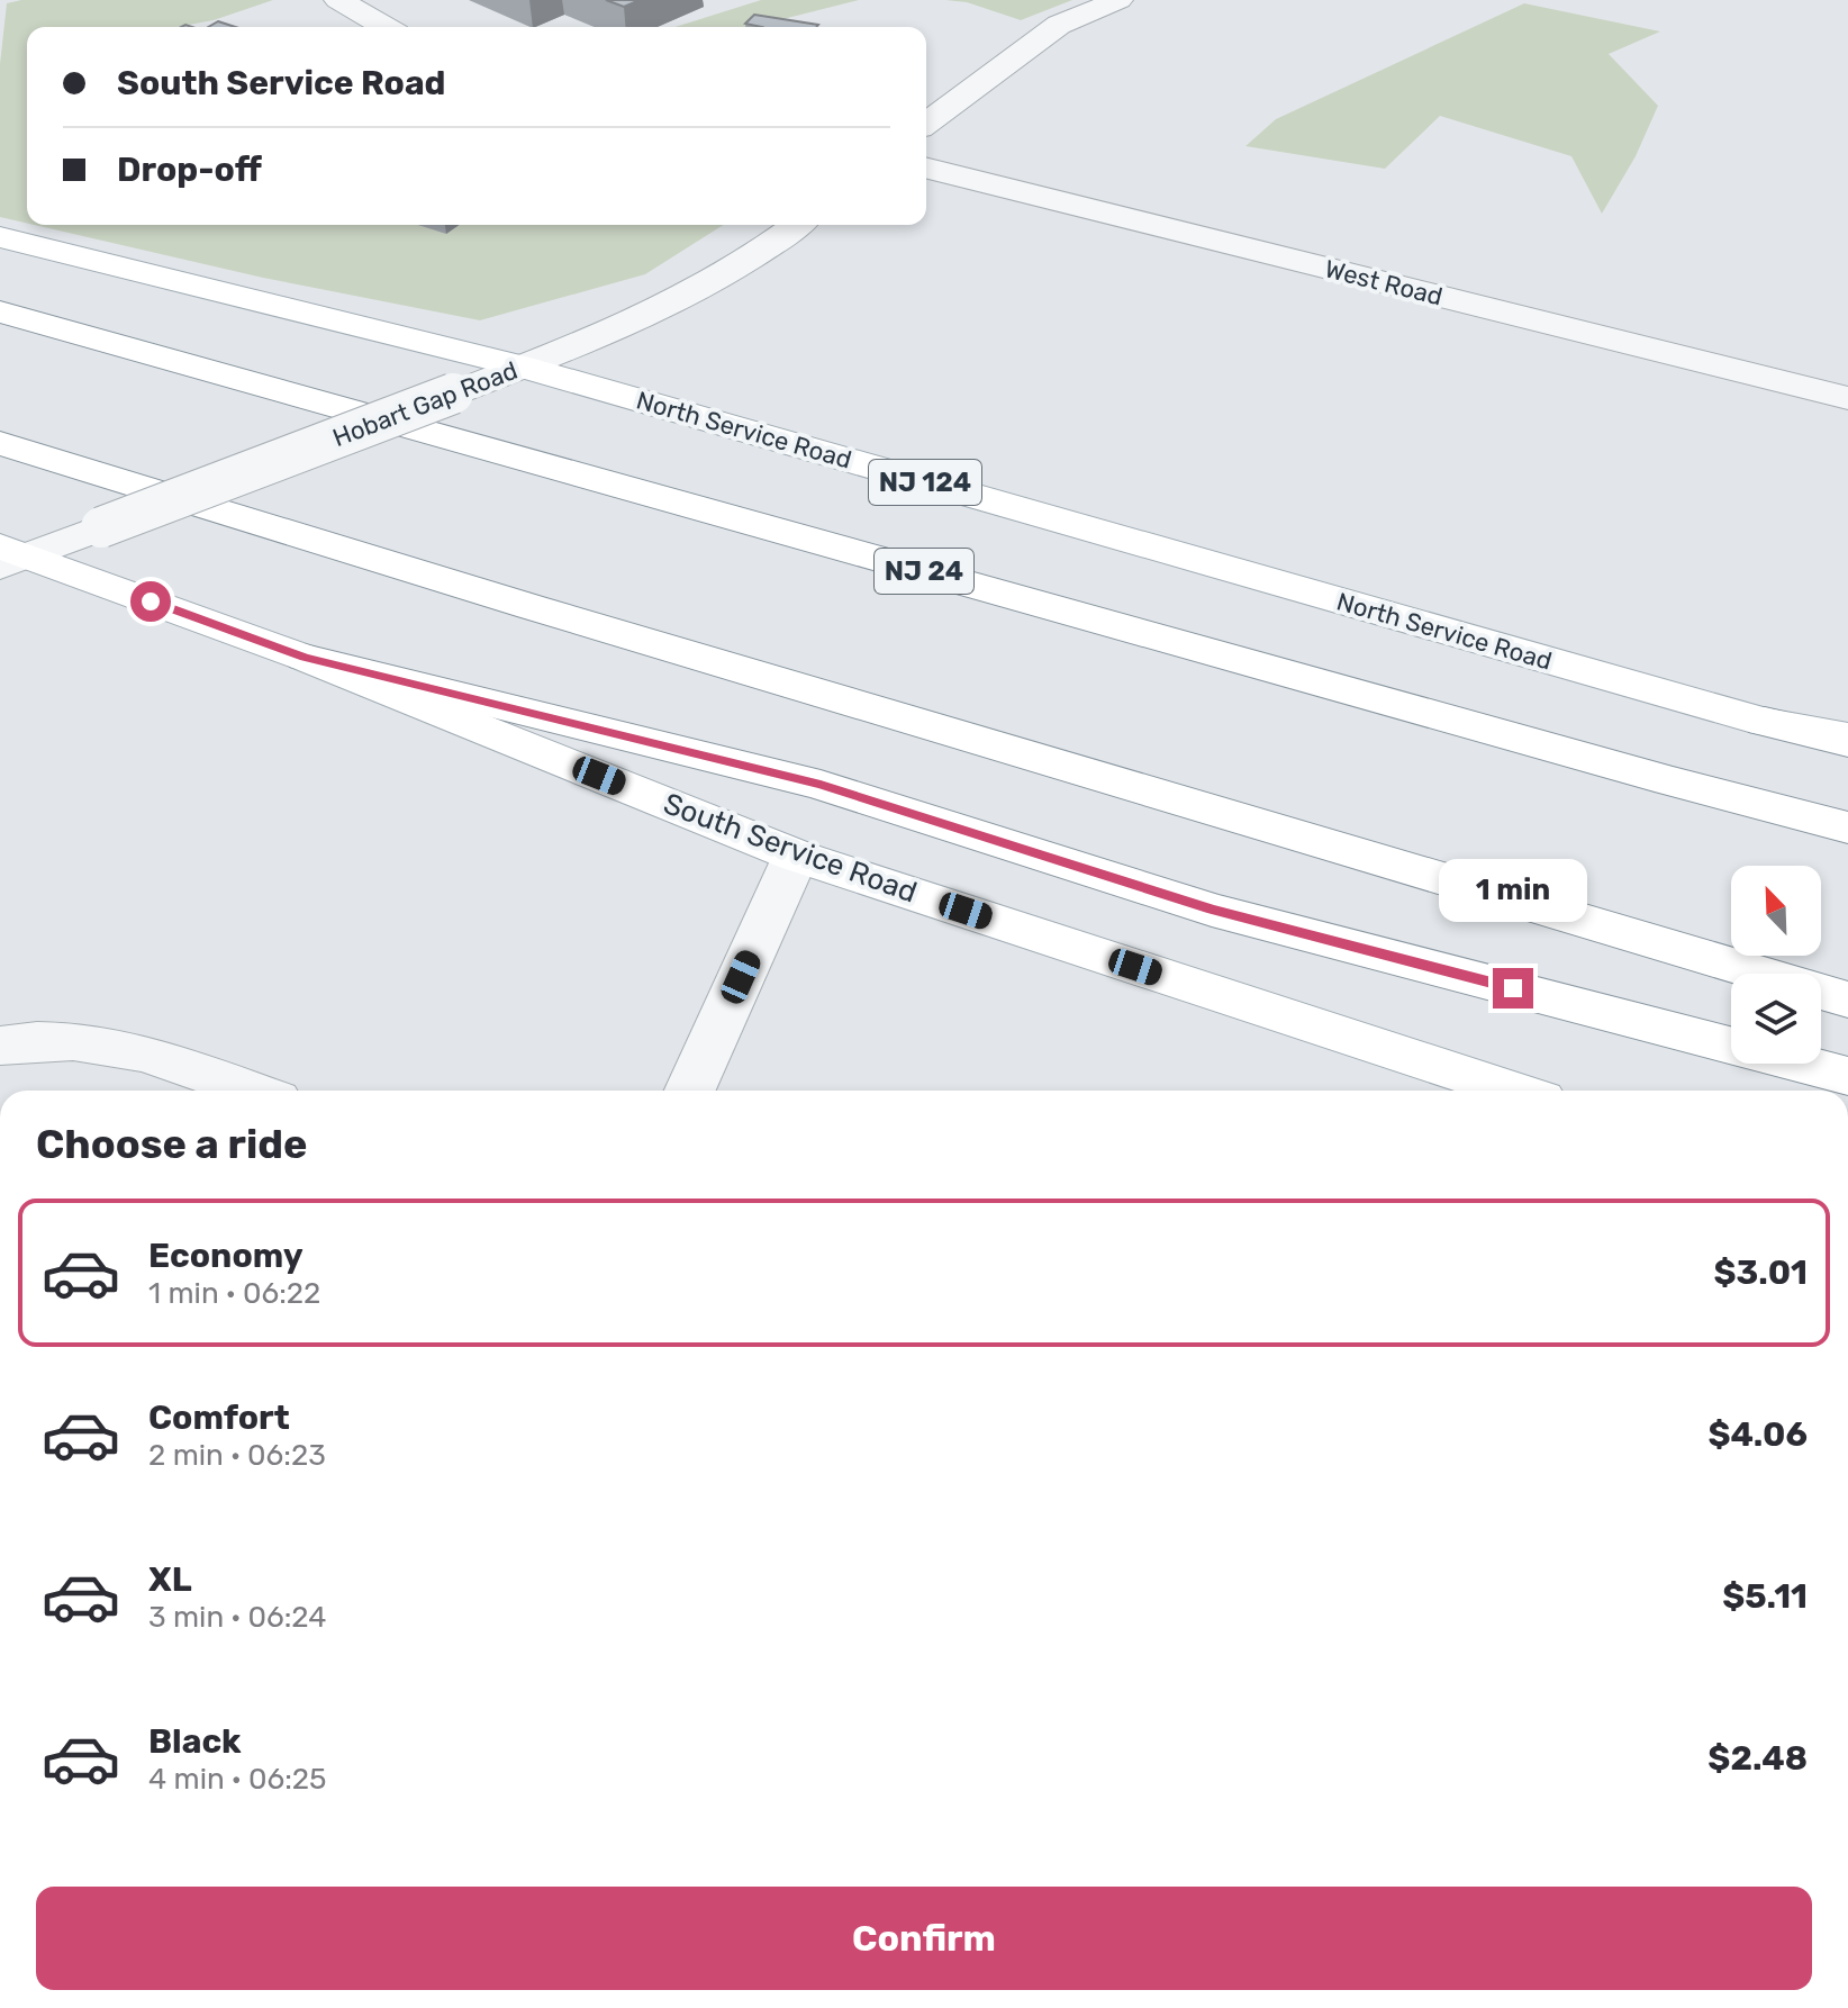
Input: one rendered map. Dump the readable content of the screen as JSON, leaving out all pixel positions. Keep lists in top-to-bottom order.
{
  "streets": {
    "main road": [
      "North Service Road",
      "NJ 124",
      "NJ 24",
      "South Service Road"
    ],
    "street": ["West Road", "Hobart Gap Road"]
  },
  "crossings": [
    ["Hobart Gap Road", "North Service Road"],
    ["Hobart Gap Road", "South Service Road"]
  ],
  "north": "top left",
  "page": {
    "banner": ["South Service Road", "Drop-off"],
    "bubble": "1 min",
    "heading": "Choose a ride",
    "list": [
      {
        "name": "Economy",
        "note": "1 min · 06:22",
        "value": "$3.01"
      },
      {
        "name": "Comfort",
        "note": "2 min · 06:23",
        "value": "$4.06"
      },
      {
        "name": "XL",
        "note": "3 min · 06:24",
        "value": "$5.11"
      },
      {
        "name": "Black",
        "note": "4 min · 06:25",
        "value": "$2.48"
      }
    ],
    "buttons": "Confirm"
  }
}
